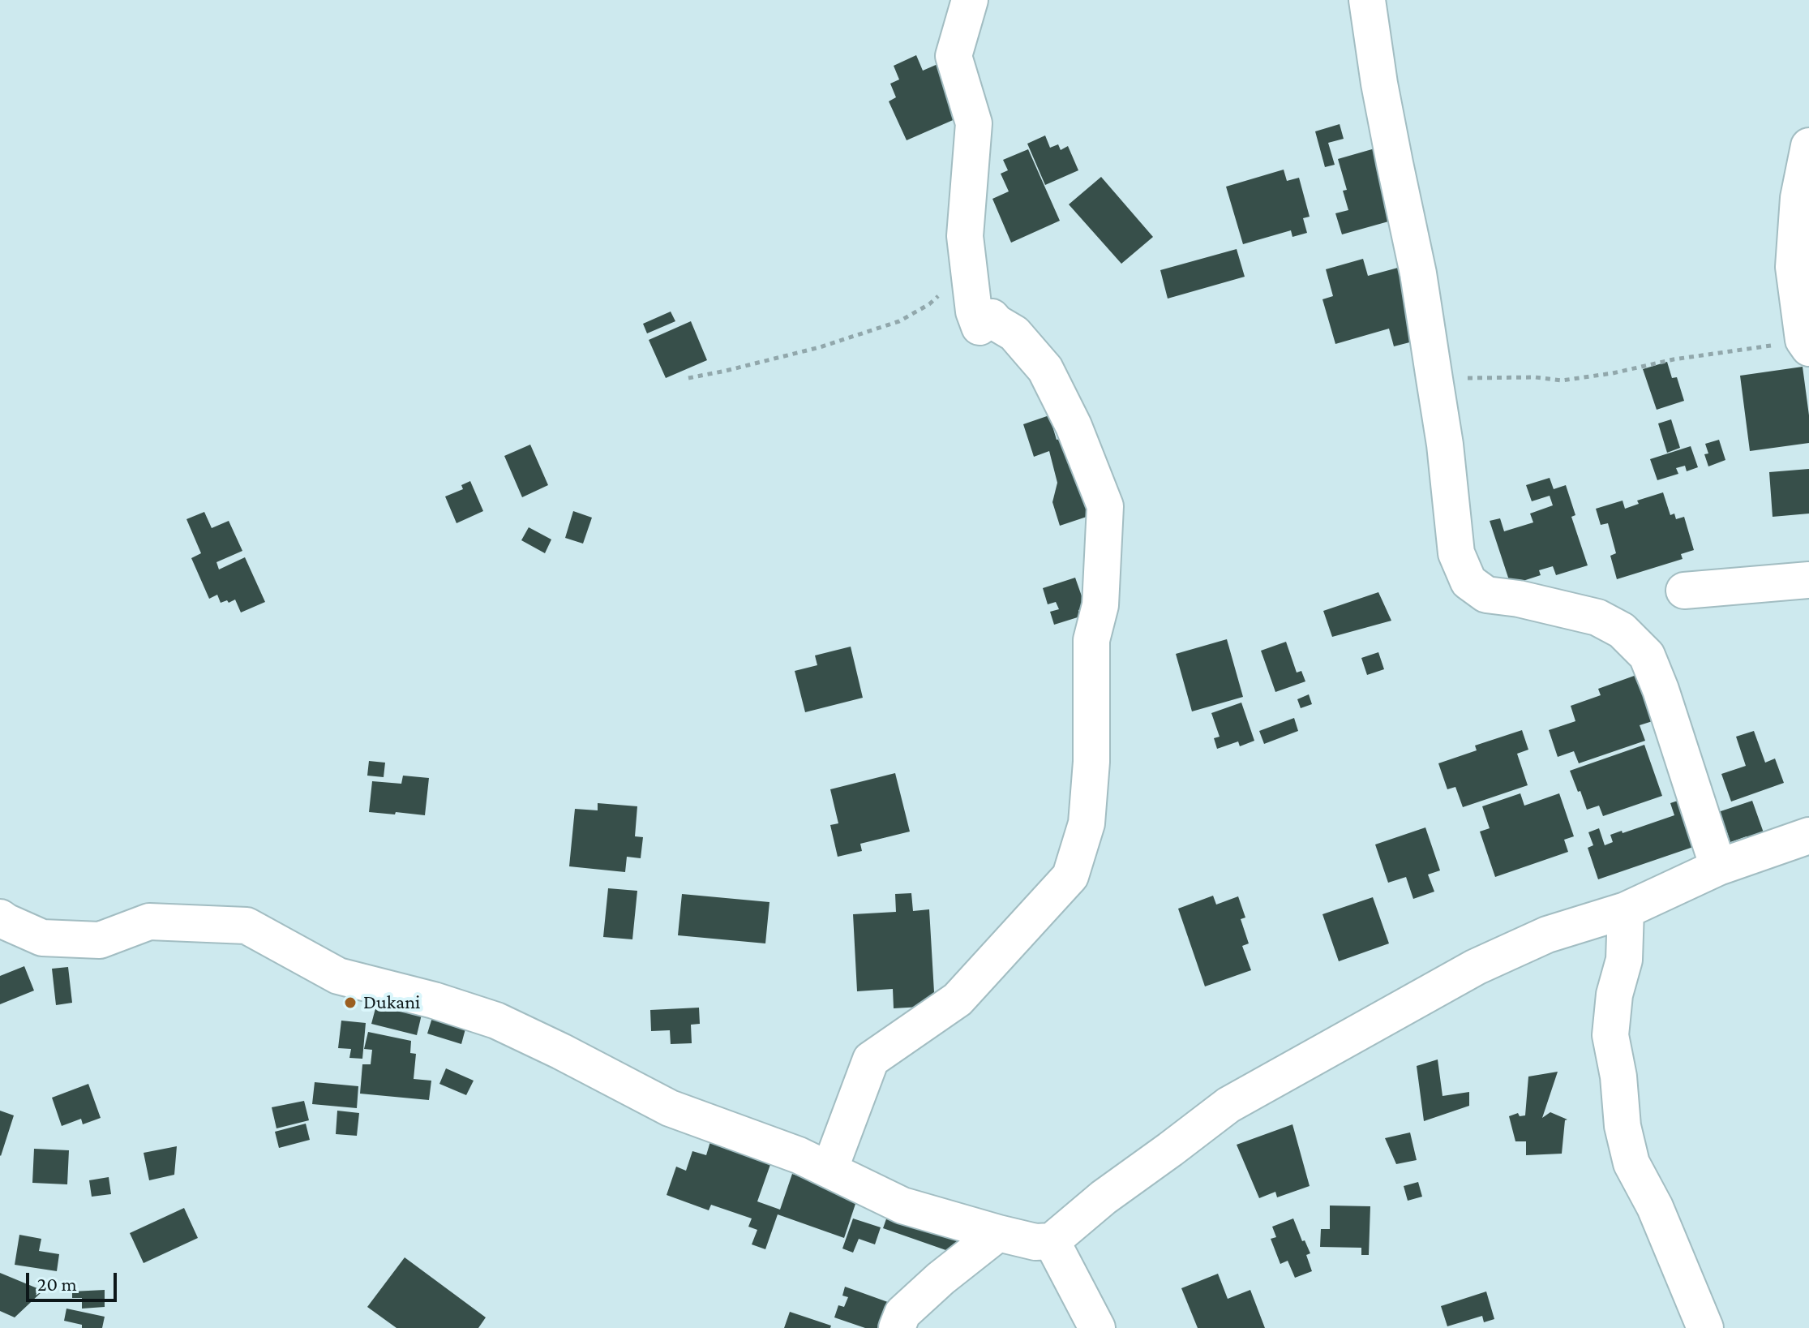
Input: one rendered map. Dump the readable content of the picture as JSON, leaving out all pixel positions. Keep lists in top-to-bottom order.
{
  "places": ["Dukani"],
  "scale_bar": "20 m"
}
